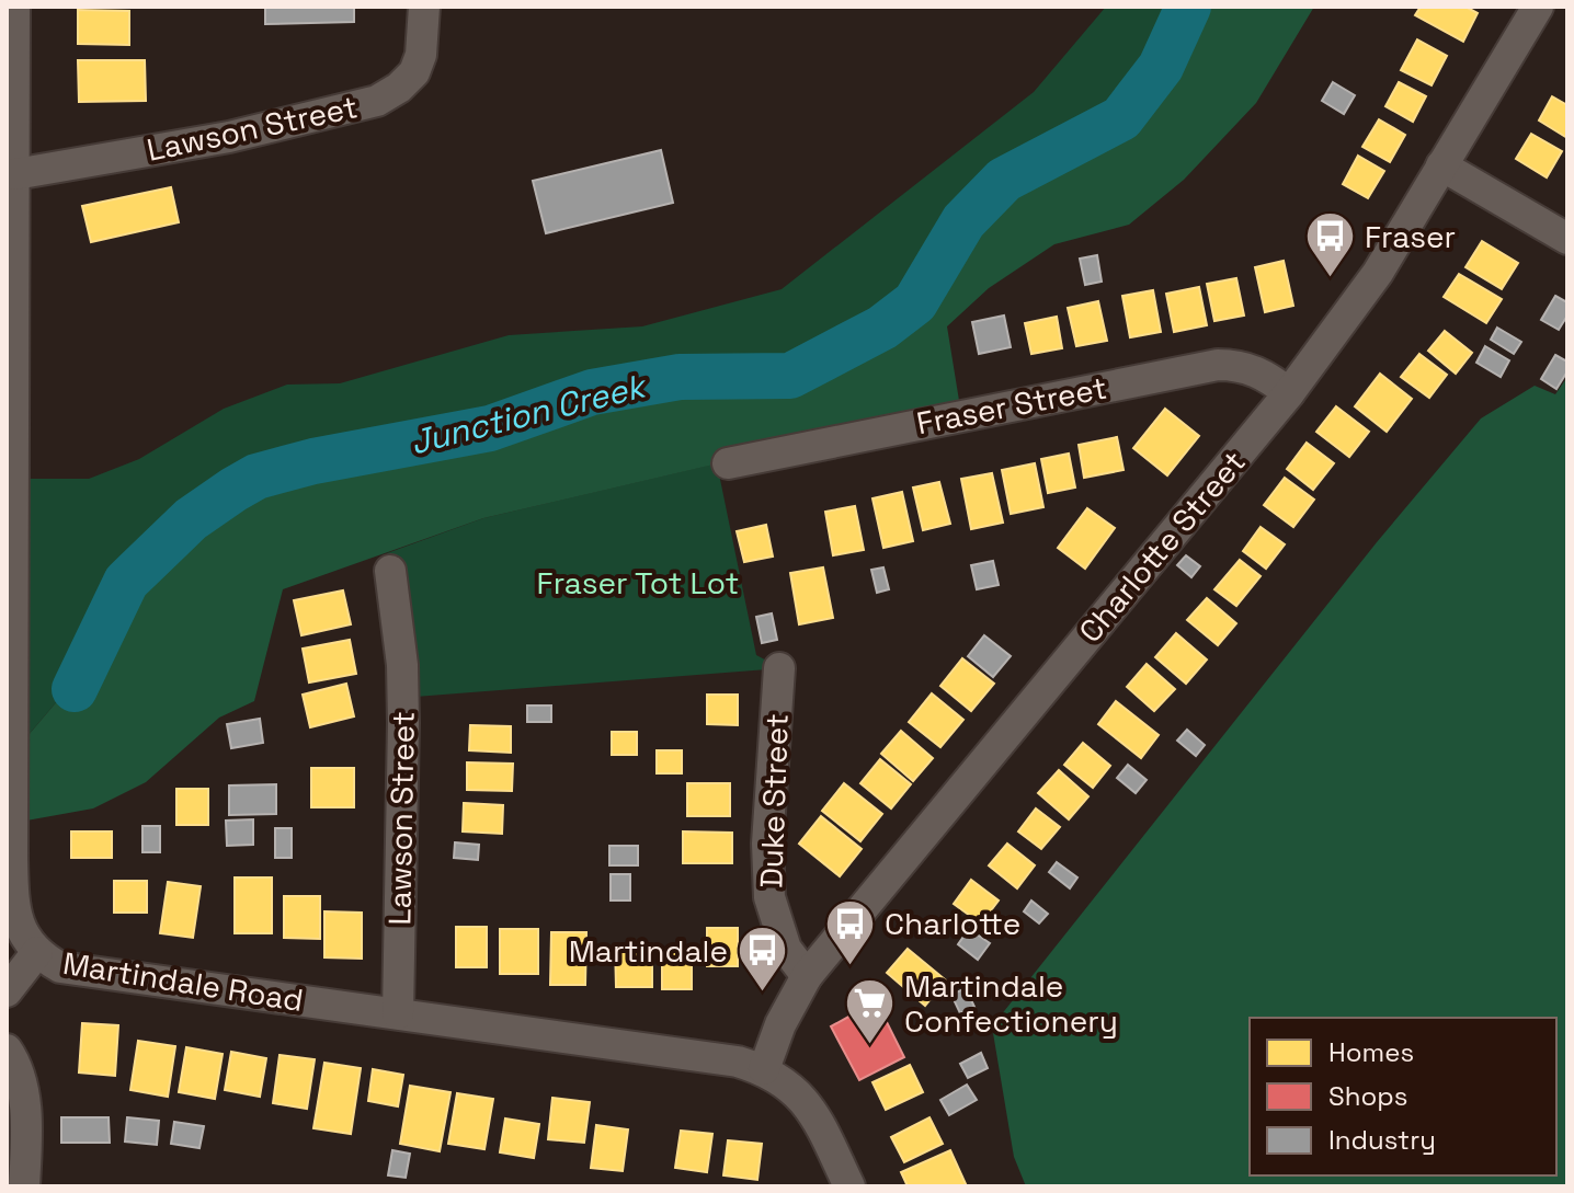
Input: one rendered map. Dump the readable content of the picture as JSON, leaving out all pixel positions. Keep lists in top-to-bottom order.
{
  "streets": {
    "street": [
      "Lawson Street",
      "Fraser Street",
      "Charlotte Street",
      "Duke Street",
      "Martindale Road"
    ]
  },
  "crossings": [
    ["Lawson Street", "Martindale Road"],
    ["Fraser Street", "Charlotte Street"],
    ["Charlotte Street", "Duke Street"],
    ["Charlotte Street", "Martindale Road"]
  ],
  "water": ["Junction Creek"],
  "parks": ["Fraser Tot Lot"],
  "places": {
    "bus stop": ["Fraser", "Charlotte", "Martindale"],
    "supermarket": ["Martindale Confectionery"]
  },
  "legend": ["Homes", "Shops", "Industry"]
}
